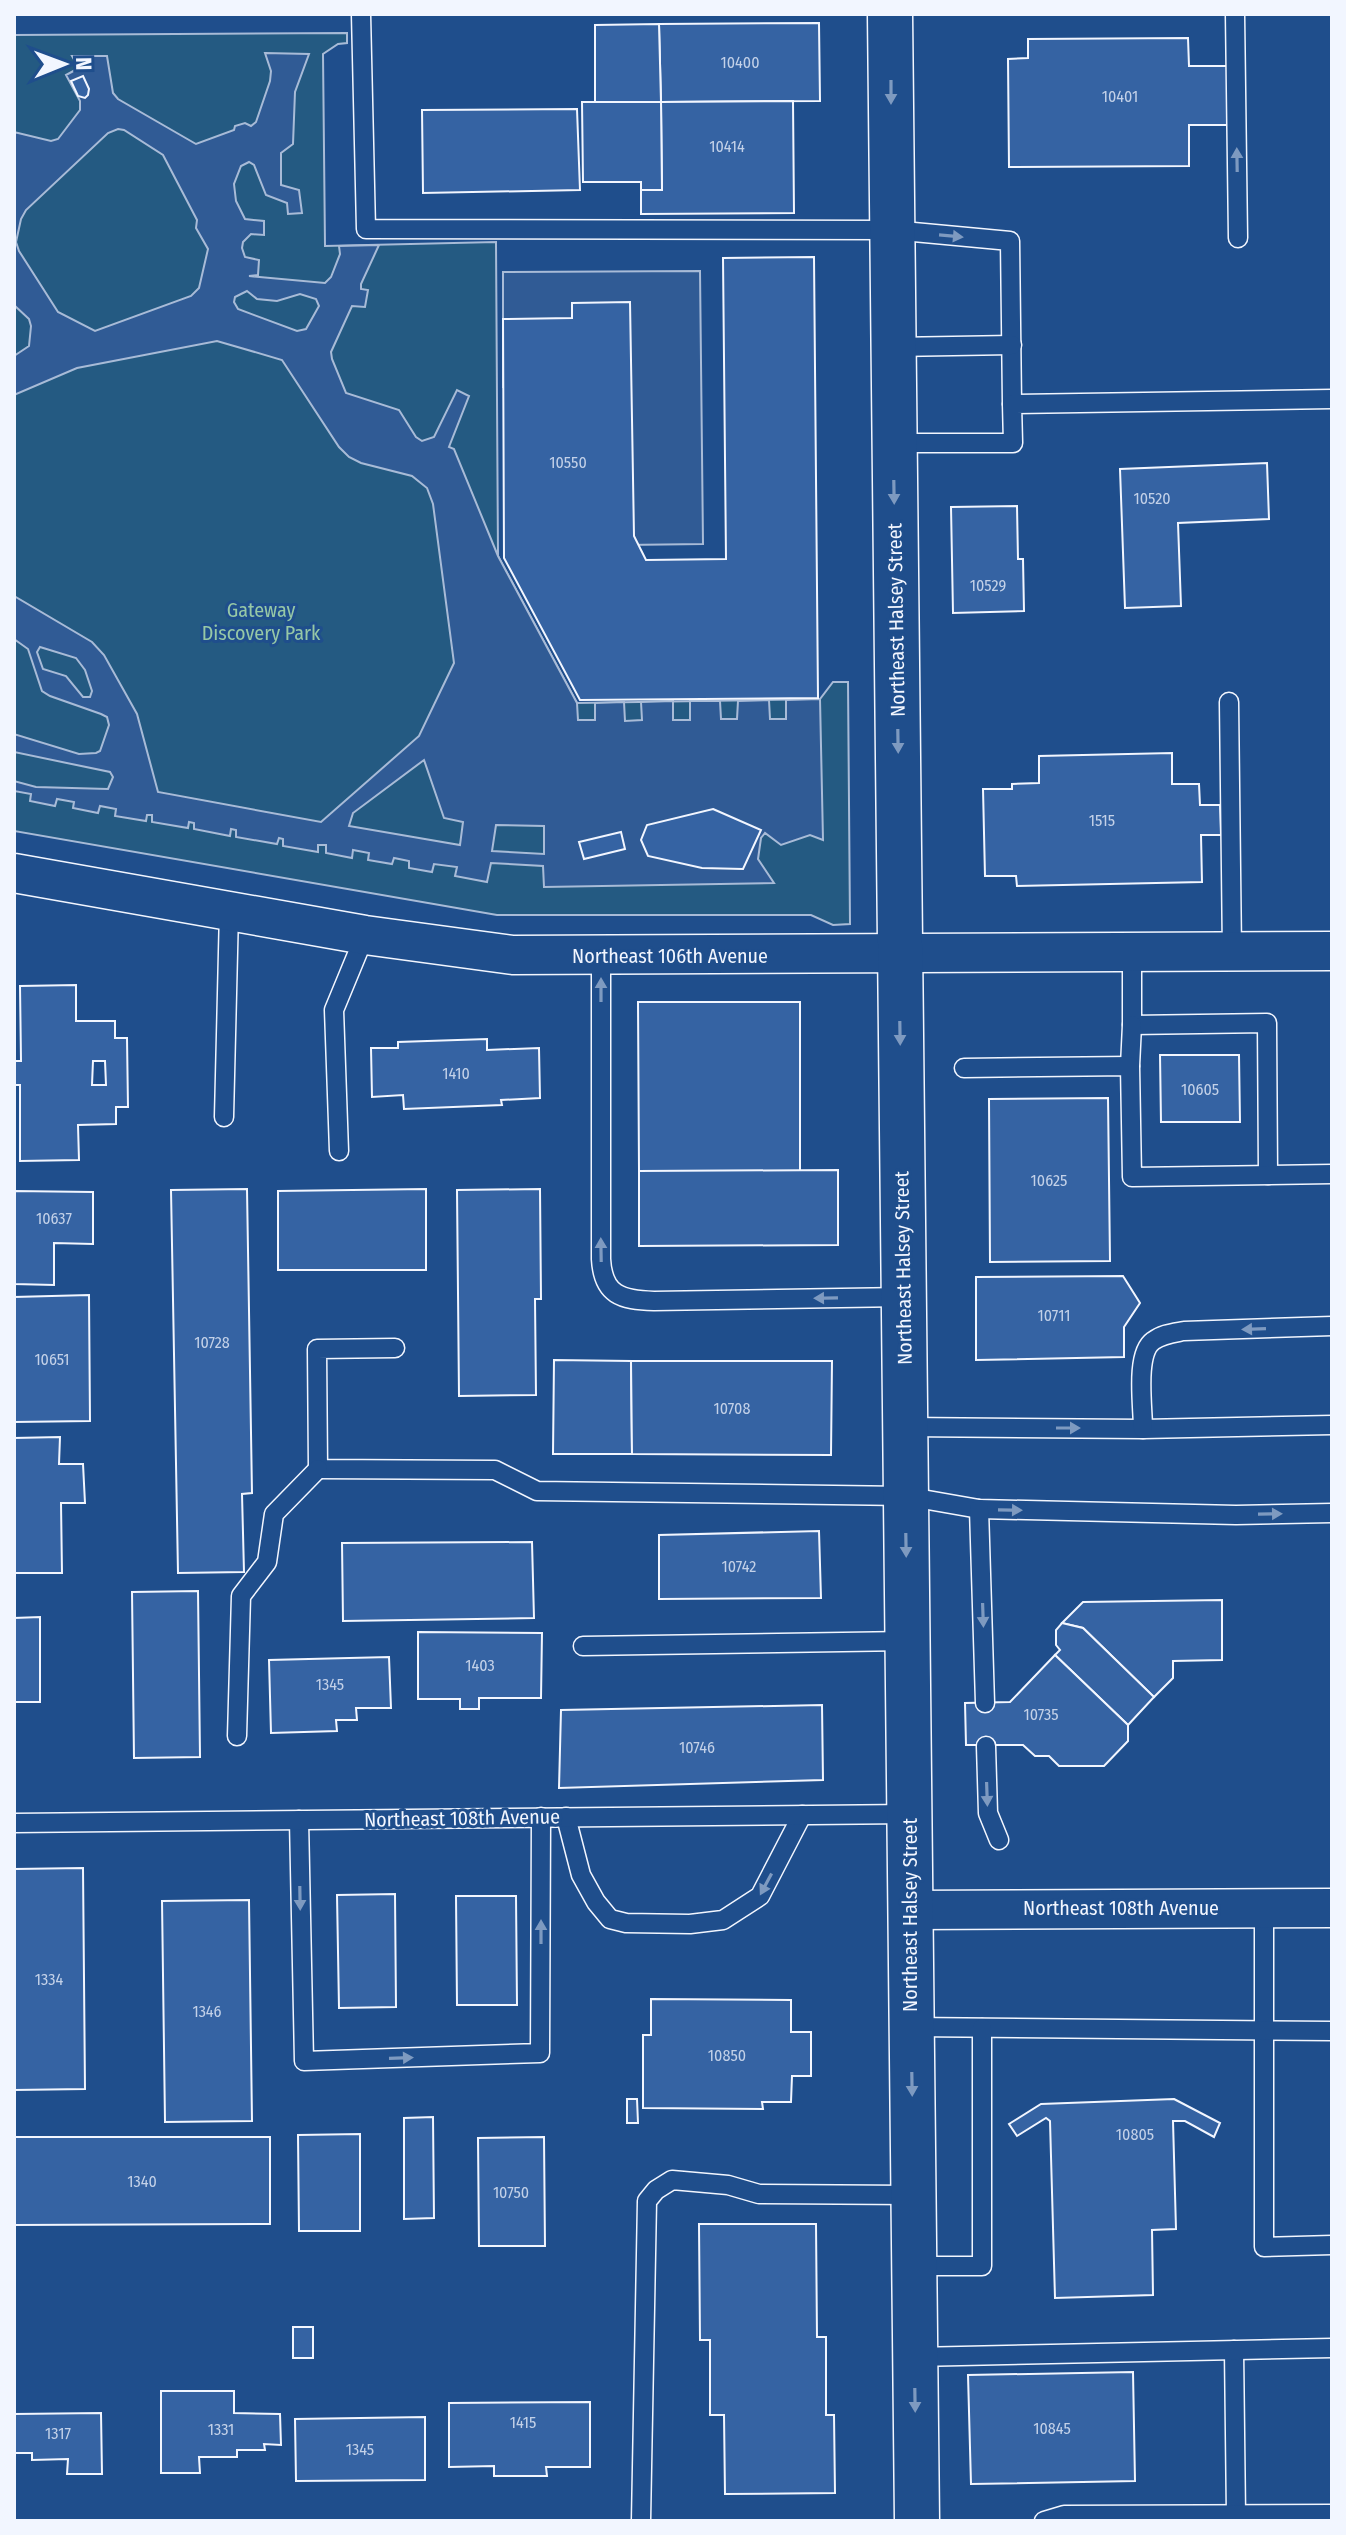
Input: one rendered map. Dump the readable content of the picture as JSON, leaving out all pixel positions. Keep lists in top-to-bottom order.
{
  "streets": {
    "main road": ["Northeast Halsey Street"],
    "street": ["Northeast 106th Avenue", "Northeast 108th Avenue"]
  },
  "crossings": [
    ["Northeast Halsey Street", "Northeast 106th Avenue"],
    ["Northeast Halsey Street", "Northeast 108th Avenue"]
  ],
  "one_way": ["Northeast Halsey Street"],
  "parks": ["Gateway Discovery Park"],
  "house_numbers": [
    "10400",
    "10401",
    "10414",
    "10550",
    "10520",
    "10529",
    "1515",
    "1410",
    "10605",
    "10625",
    "10637",
    "10711",
    "10728",
    "10651",
    "10708",
    "10742",
    "1403",
    "1345",
    "10735",
    "10746",
    "1334",
    "1346",
    "10850",
    "10805",
    "1340",
    "10750",
    "1415",
    "10845",
    "1331",
    "1317",
    "1345"
  ],
  "north": "right"
}
